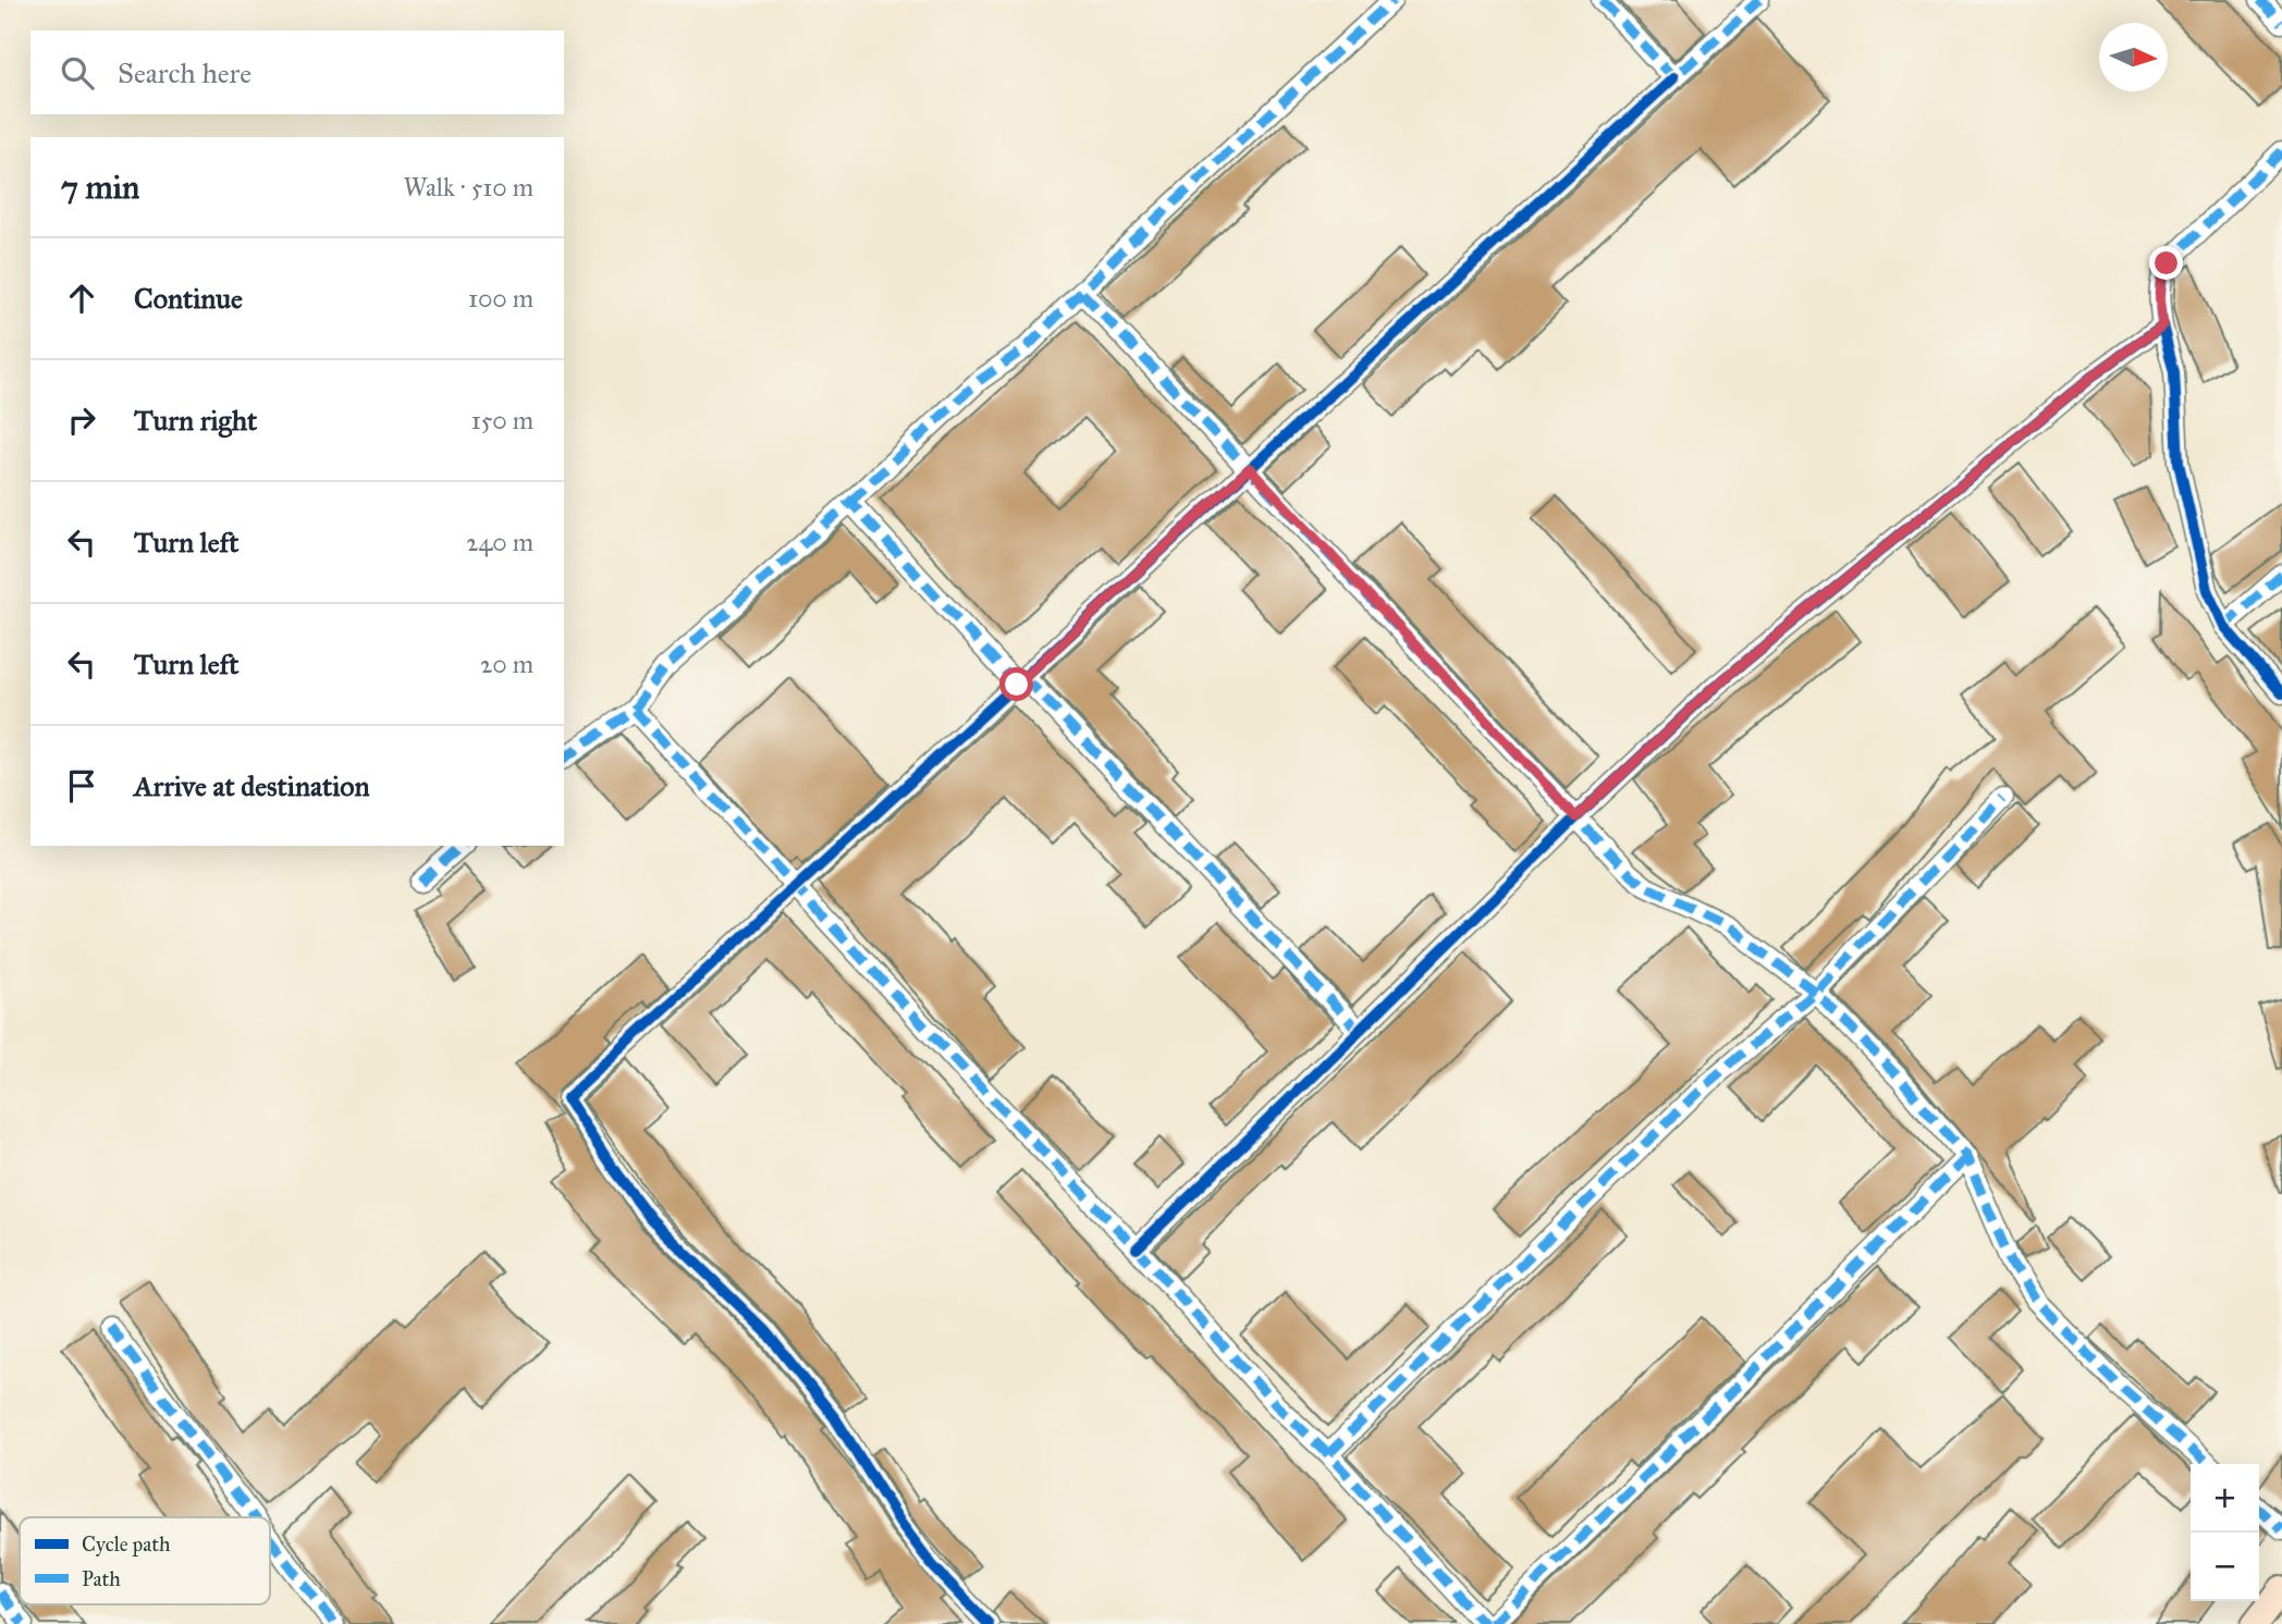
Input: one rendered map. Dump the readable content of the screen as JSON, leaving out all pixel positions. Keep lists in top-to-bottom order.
{
  "legend": ["Cycle path", "Path"],
  "north": "right",
  "page": {
    "search": "Search here",
    "heading": ["7 min", "Walk · 510 m"],
    "list": [
      ["Continue", "100 m"],
      ["Turn right", "150 m"],
      ["Turn left", "240 m"],
      ["Turn left", "20 m"],
      "Arrive at destination"
    ],
    "map_buttons": ["+", "−"]
  }
}
